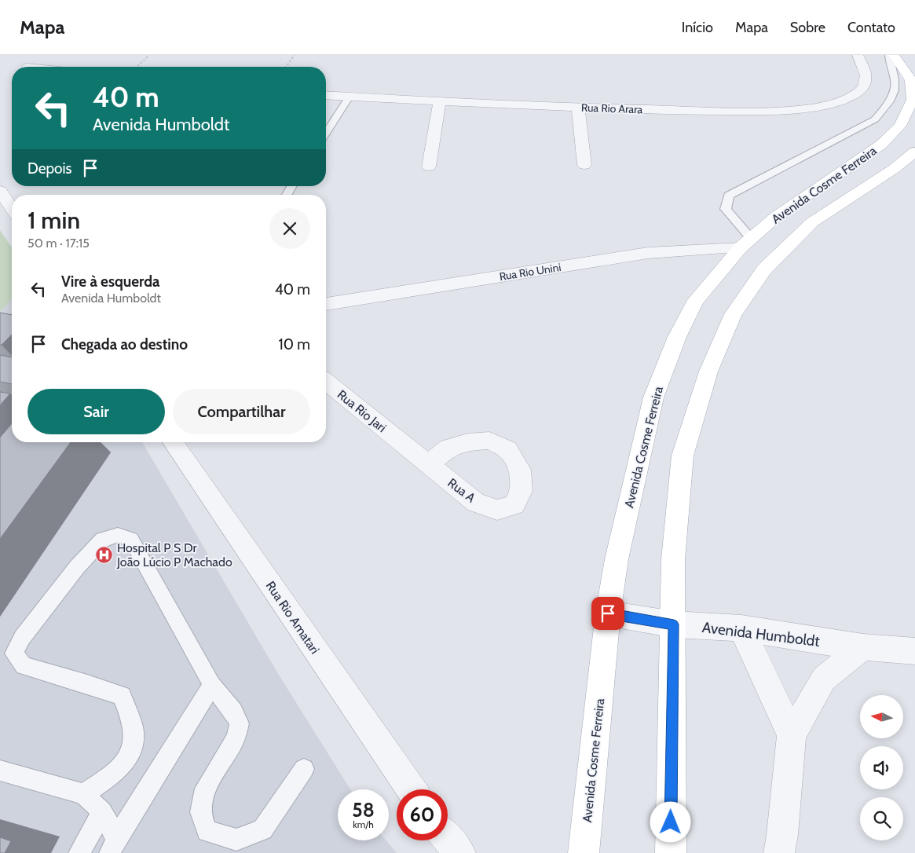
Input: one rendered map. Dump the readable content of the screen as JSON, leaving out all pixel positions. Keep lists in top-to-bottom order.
{
  "streets": {
    "main road": ["Avenida Cosme Ferreira"],
    "street": [
      "Rua Rio Arara",
      "Rua Rio Unini",
      "Rua Rio Jari",
      "Rua Rio Amatari",
      "Avenida Humboldt"
    ]
  },
  "crossings": [
    ["Avenida Cosme Ferreira", "Rua Rio Unini"],
    ["Avenida Cosme Ferreira", "Avenida Humboldt"]
  ],
  "places": {
    "hospital": ["Hospital P S Dr João Lúcio P Machado"]
  },
  "north": "left",
  "page": {
    "header": "Mapa",
    "nav": [
      "Início",
      "Mapa",
      "Sobre",
      "Contato"
    ],
    "turn": ["40 m", "Avenida Humboldt"],
    "then": "Depois",
    "heading": ["1 min", "50 m · 17:15"],
    "list": [
      {
        "name": "Vire à esquerda",
        "note": "Avenida Humboldt",
        "value": "40 m"
      },
      {
        "name": "Chegada ao destino",
        "value": "10 m"
      }
    ],
    "buttons": ["Sair", "Compartilhar"],
    "speed": "58 km/h",
    "limit": "60"
  }
}
